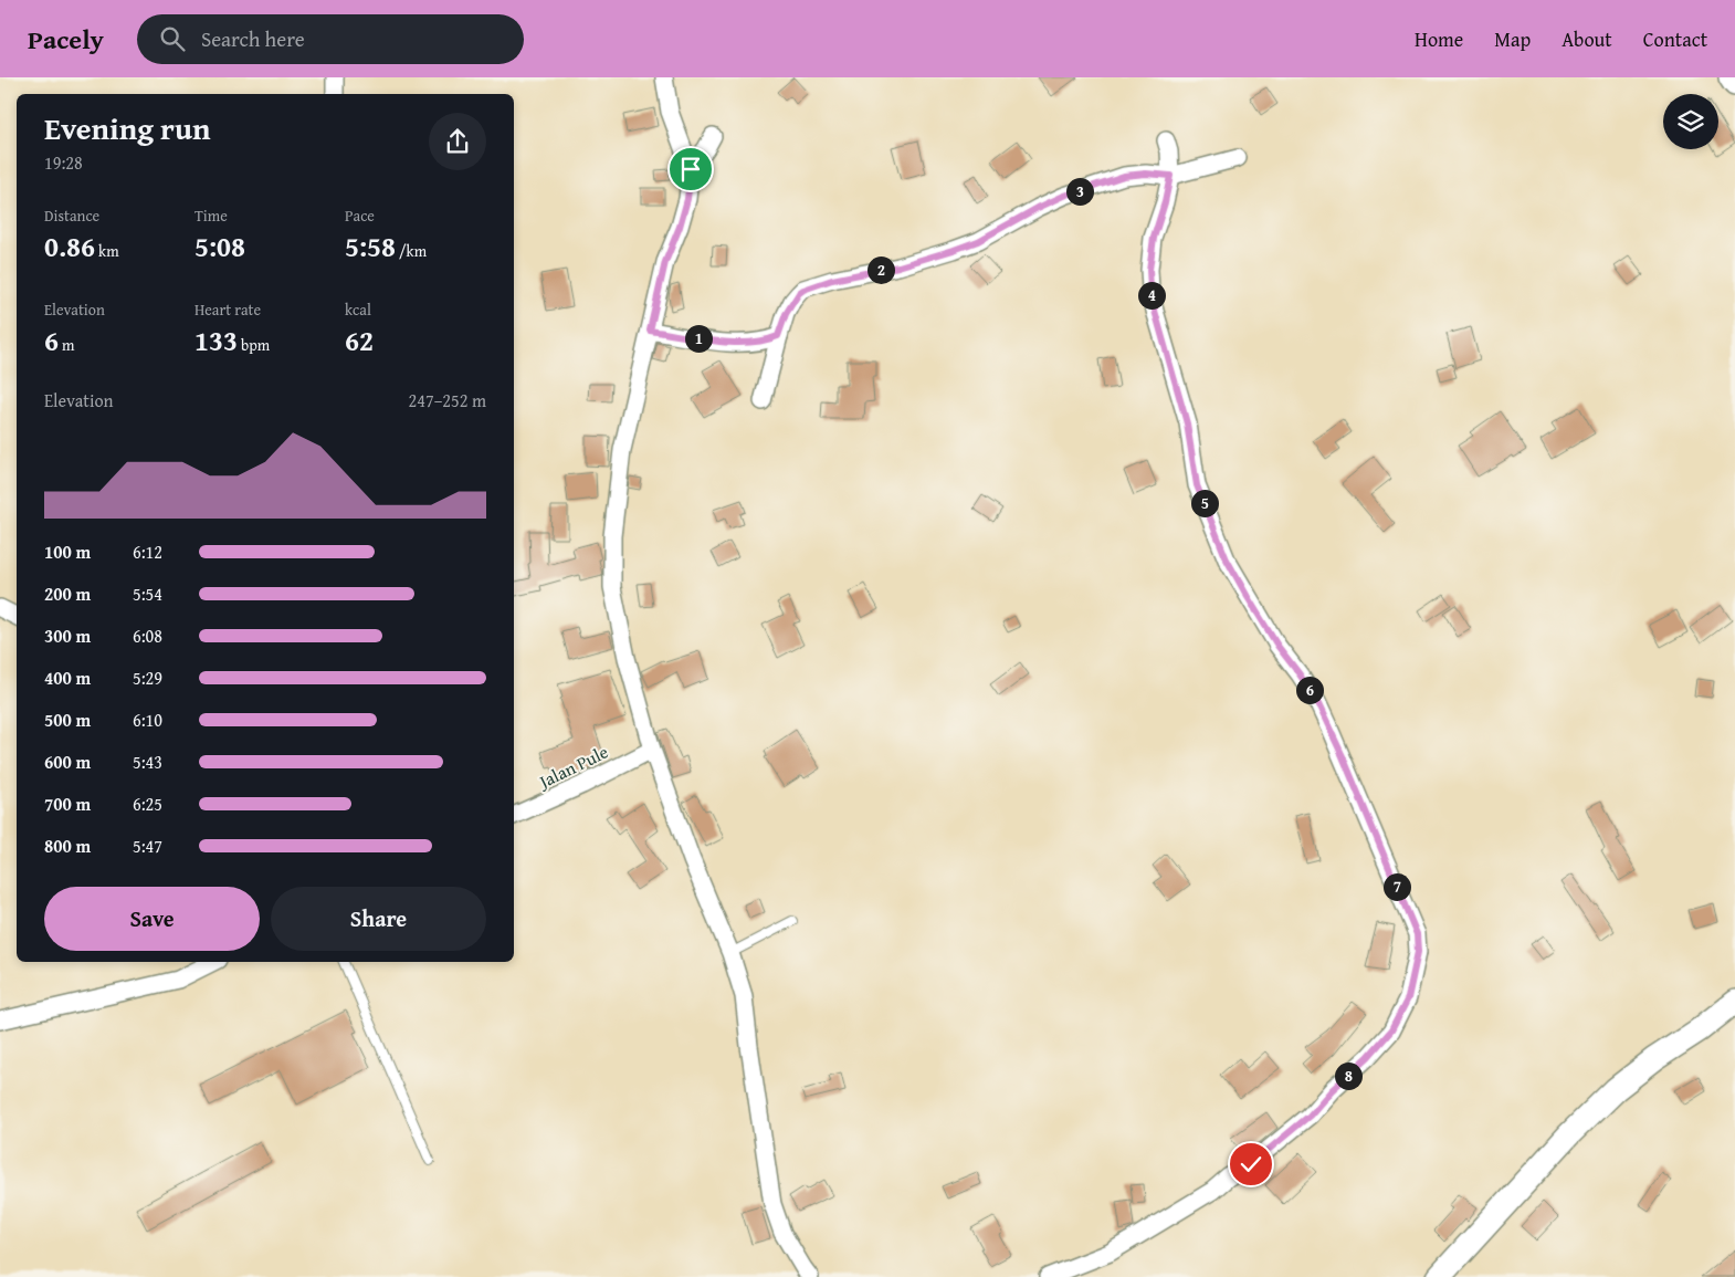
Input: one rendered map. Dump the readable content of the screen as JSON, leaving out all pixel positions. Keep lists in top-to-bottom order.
{
  "streets": {
    "street": ["Jalan Pule"]
  },
  "page": {
    "header": "Pacely",
    "search": "Search here",
    "nav": [
      "Home",
      "Map",
      "About",
      "Contact"
    ],
    "heading": ["Evening run", "19:28"],
    "pins": [
      "3",
      "2",
      "4",
      "1",
      "5",
      "6",
      "7",
      "8"
    ],
    "stats": [
      ["Distance", "0.86 km"],
      ["Time", "5:08"],
      ["Pace", "5:58 /km"],
      ["Elevation", "6 m"],
      ["Heart rate", "133 bpm"],
      ["kcal", "62"]
    ],
    "chart": ["Elevation", "247–252 m"],
    "list": [
      {
        "name": "100 m",
        "note": "6:12"
      },
      {
        "name": "200 m",
        "note": "5:54"
      },
      {
        "name": "300 m",
        "note": "6:08"
      },
      {
        "name": "400 m",
        "note": "5:29"
      },
      {
        "name": "500 m",
        "note": "6:10"
      },
      {
        "name": "600 m",
        "note": "5:43"
      },
      {
        "name": "700 m",
        "note": "6:25"
      },
      {
        "name": "800 m",
        "note": "5:47"
      }
    ],
    "buttons": ["Save", "Share"]
  }
}
